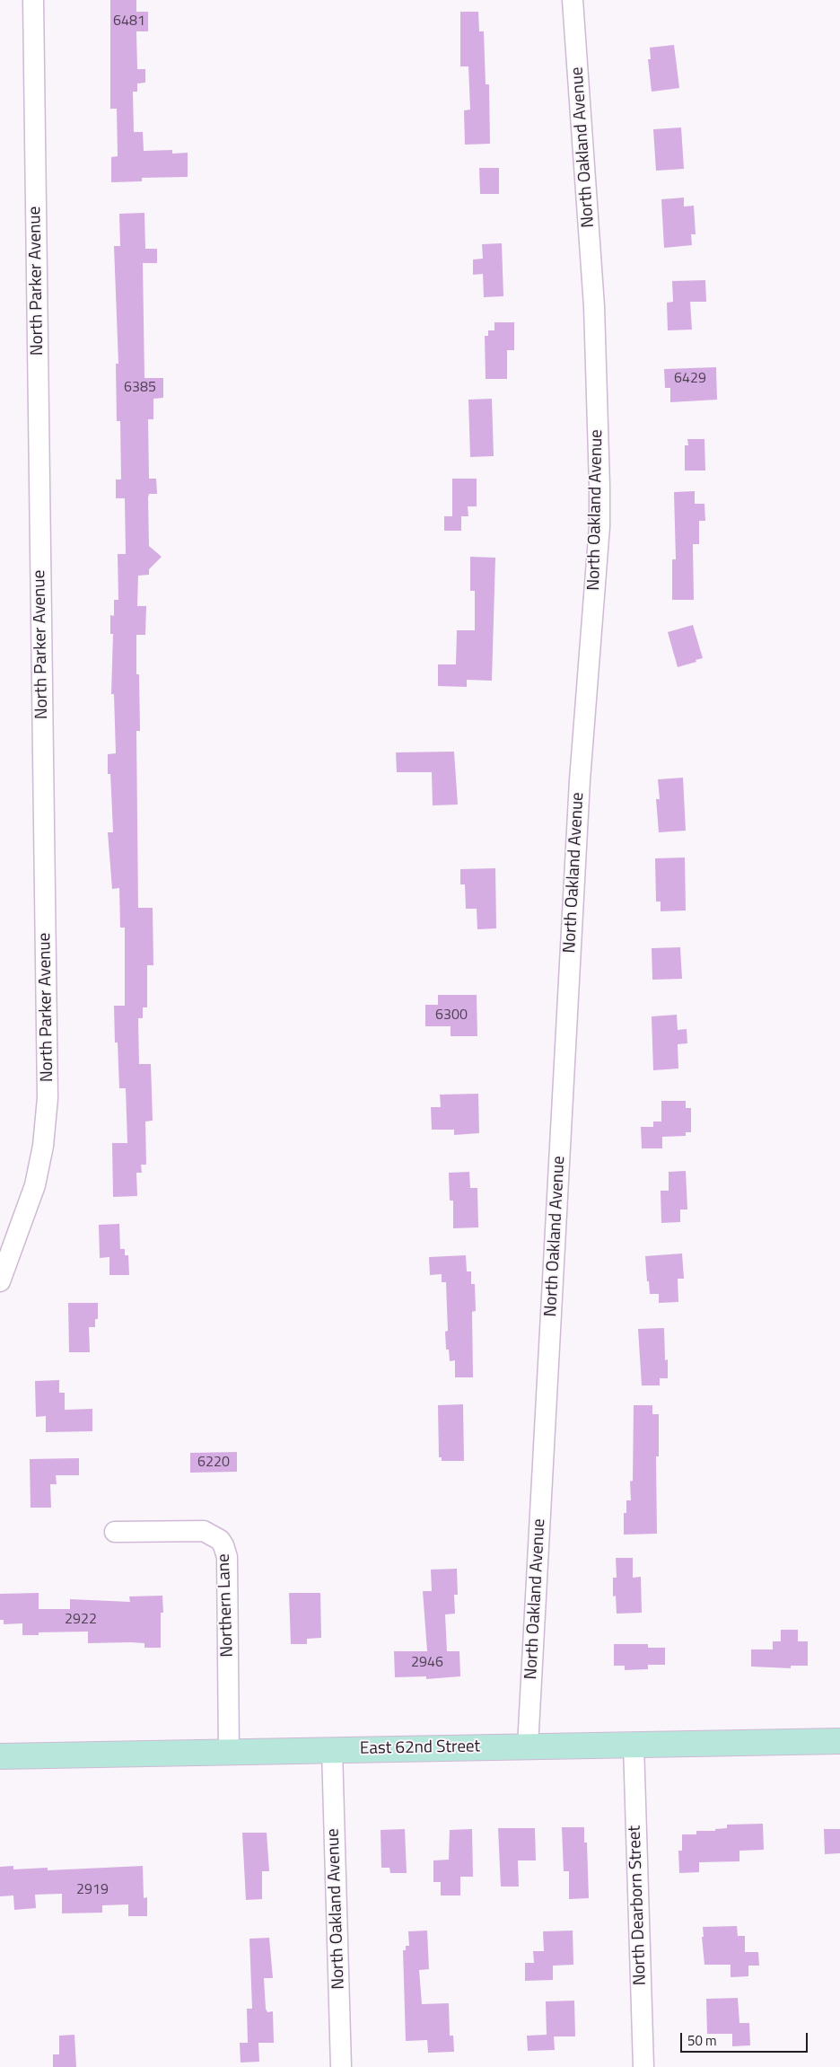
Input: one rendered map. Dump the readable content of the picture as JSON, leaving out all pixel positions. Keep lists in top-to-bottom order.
{
  "streets": {
    "street": [
      "North Oakland Avenue",
      "North Parker Avenue",
      "Northern Lane",
      "East 62nd Street",
      "North Dearborn Street"
    ]
  },
  "crossings": [
    ["North Oakland Avenue", "East 62nd Street"],
    ["Northern Lane", "East 62nd Street"],
    ["East 62nd Street", "North Dearborn Street"]
  ],
  "house_numbers": [
    "6481",
    "6429",
    "6385",
    "6300",
    "6220",
    "2922",
    "2946",
    "2919"
  ],
  "scale_bar": "50 m"
}
